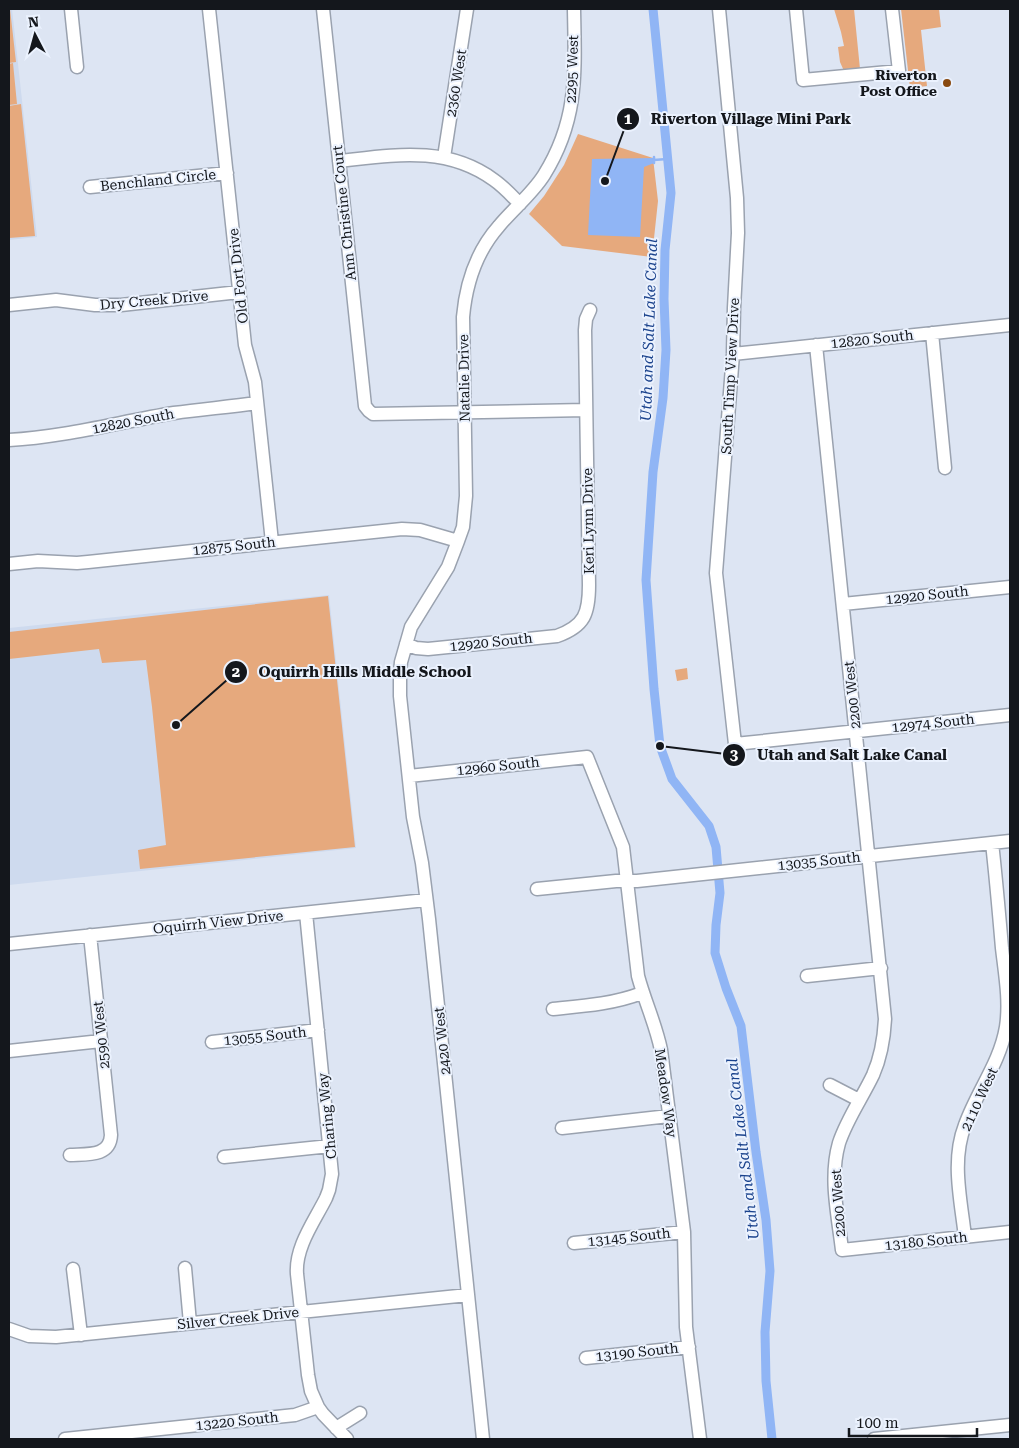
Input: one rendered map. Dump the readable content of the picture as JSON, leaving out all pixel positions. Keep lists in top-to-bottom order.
{
  "streets": {
    "street": [
      "2295 West",
      "2360 West",
      "Benchland Circle",
      "Ann Christine Court",
      "Old Fort Drive",
      "Dry Creek Drive",
      "12820 South",
      "South Timp View Drive",
      "Natalie Drive",
      "Keri Lynn Drive",
      "12875 South",
      "12920 South",
      "2200 West",
      "12974 South",
      "12960 South",
      "13035 South",
      "Oquirrh View Drive",
      "2590 West",
      "13055 South",
      "2420 West",
      "Meadow Way",
      "2110 West",
      "Charing Way",
      "13145 South",
      "13180 South",
      "Silver Creek Drive",
      "13190 South",
      "13220 South"
    ]
  },
  "crossings": [
    ["2295 West", "Natalie Drive"],
    ["Benchland Circle", "Old Fort Drive"],
    ["Ann Christine Court", "Natalie Drive"],
    ["Old Fort Drive", "Dry Creek Drive"],
    ["Old Fort Drive", "12820 South"],
    ["Old Fort Drive", "12875 South"],
    ["12820 South", "South Timp View Drive"],
    ["12820 South", "2200 West"],
    ["South Timp View Drive", "12974 South"],
    ["Natalie Drive", "12875 South"],
    ["Natalie Drive", "12920 South"],
    ["Natalie Drive", "2420 West"],
    ["Keri Lynn Drive", "12920 South"],
    ["12920 South", "2200 West"],
    ["12920 South", "2420 West"],
    ["2200 West", "12974 South"],
    ["2200 West", "13035 South"],
    ["2200 West", "13180 South"],
    ["12960 South", "2420 West"],
    ["12960 South", "Meadow Way"],
    ["13035 South", "Meadow Way"],
    ["13035 South", "2110 West"],
    ["Oquirrh View Drive", "2590 West"],
    ["Oquirrh View Drive", "2420 West"],
    ["Oquirrh View Drive", "Charing Way"],
    ["13055 South", "Charing Way"],
    ["2420 West", "Silver Creek Drive"],
    ["Meadow Way", "13145 South"],
    ["Meadow Way", "13190 South"],
    ["2110 West", "13180 South"],
    ["Charing Way", "Silver Creek Drive"],
    ["Charing Way", "13220 South"]
  ],
  "water": ["Utah and Salt Lake Canal"],
  "places": [
    "Riverton Post Office",
    "Riverton Village Mini Park",
    "Oquirrh Hills Middle School",
    "Utah and Salt Lake Canal"
  ],
  "scale_bar": "100 m",
  "north": "top"
}
